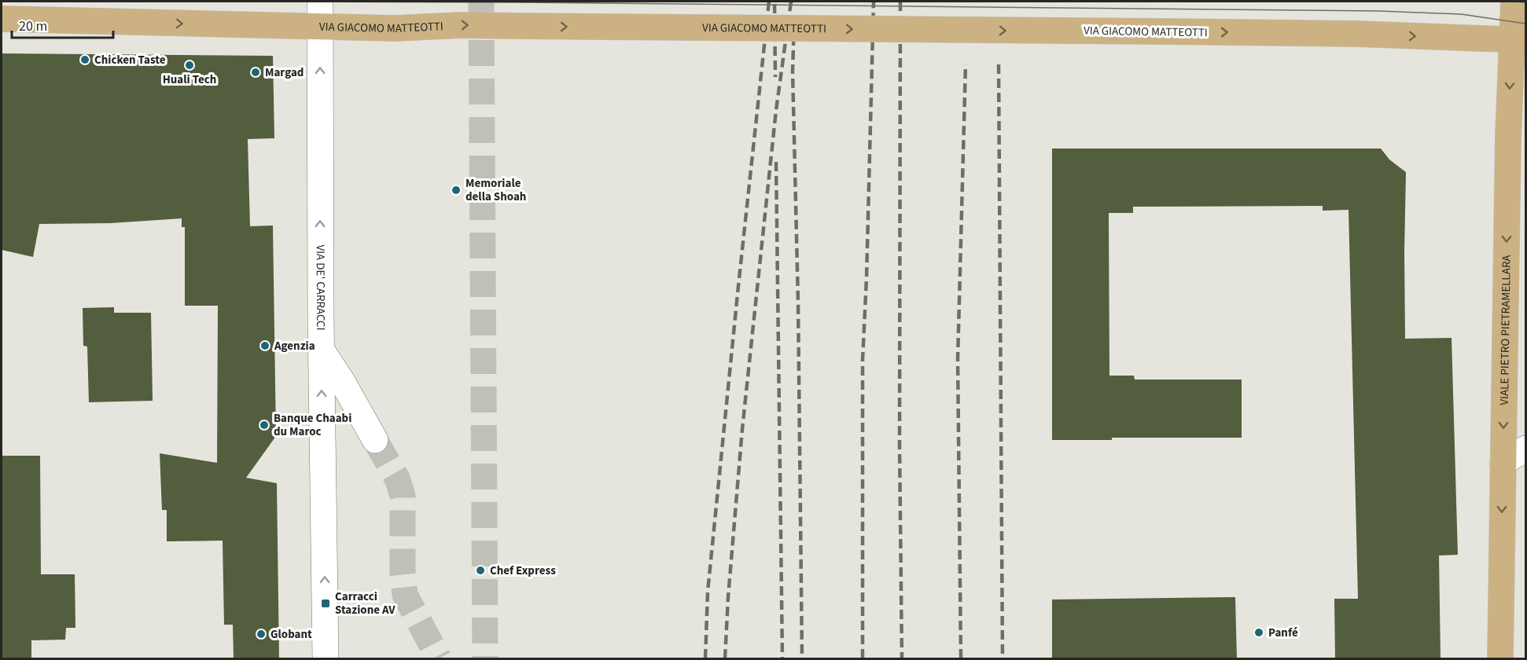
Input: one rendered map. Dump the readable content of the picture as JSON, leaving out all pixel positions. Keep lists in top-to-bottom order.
{
  "streets": {
    "main road": ["VIA GIACOMO MATTEOTTI", "VIALE PIETRO PIETRAMELLARA"],
    "street": ["VIA DE' CARRACCI"]
  },
  "crossings": [
    ["VIA GIACOMO MATTEOTTI", "VIA DE' CARRACCI"],
    ["VIA GIACOMO MATTEOTTI", "VIALE PIETRO PIETRAMELLARA"]
  ],
  "one_way": ["VIA GIACOMO MATTEOTTI", "VIA DE' CARRACCI", "VIALE PIETRO PIETRAMELLARA"],
  "places": {
    "other": [
      "Chicken Taste",
      "Huali Tech",
      "Margad",
      "Memoriale della Shoah",
      "Agenzia",
      "Banque Chaabi du Maroc",
      "Chef Express",
      "Panfé",
      "Globant"
    ],
    "transit": ["Carracci Stazione AV"]
  },
  "scale_bar": "20 m"
}
